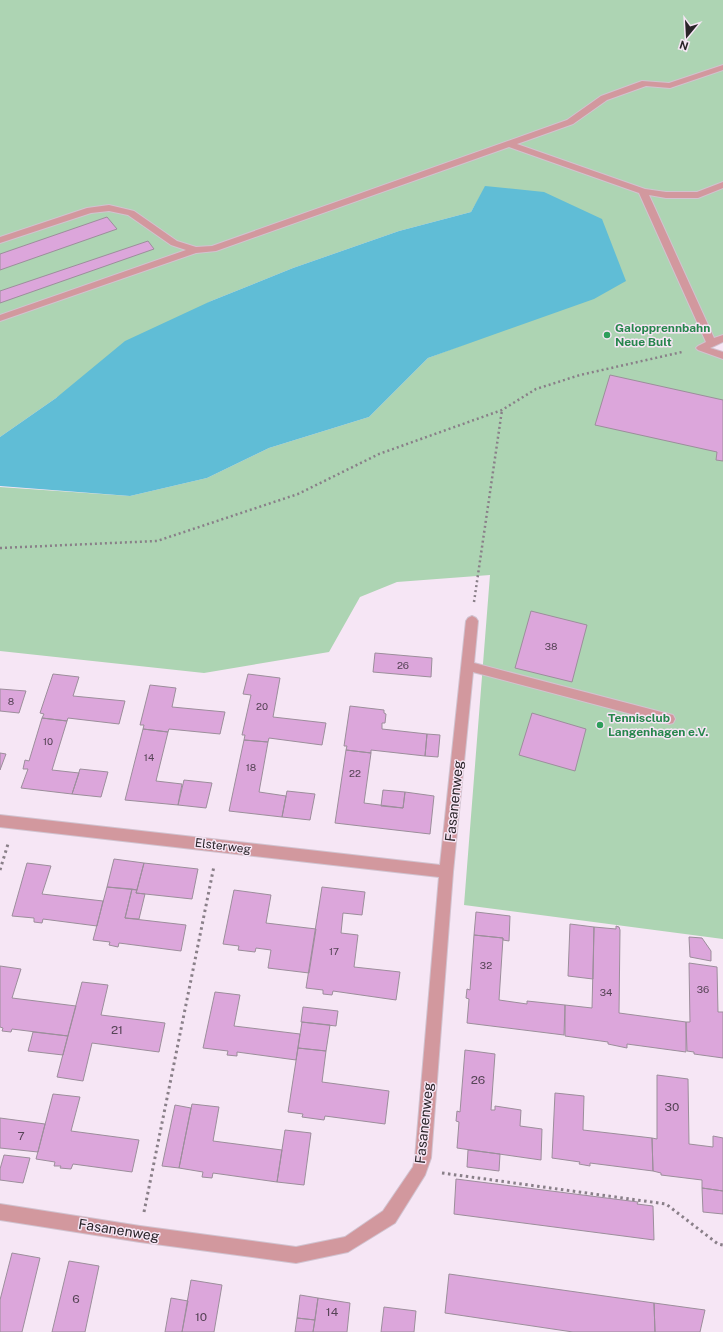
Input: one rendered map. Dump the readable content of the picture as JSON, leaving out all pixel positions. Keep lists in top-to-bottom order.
{
  "streets": {
    "street": ["Fasanenweg", "Elsterweg"]
  },
  "crossings": [
    ["Fasanenweg", "Elsterweg"]
  ],
  "places": ["Galopprennbahn Neue Bult", "Tennisclub Langenhagen e.V."],
  "house_numbers": [
    "38",
    "26",
    "8",
    "20",
    "10",
    "14",
    "18",
    "22",
    "17",
    "32",
    "36",
    "34",
    "21",
    "26",
    "30",
    "7",
    "6",
    "14",
    "10"
  ],
  "north": "bottom"
}
